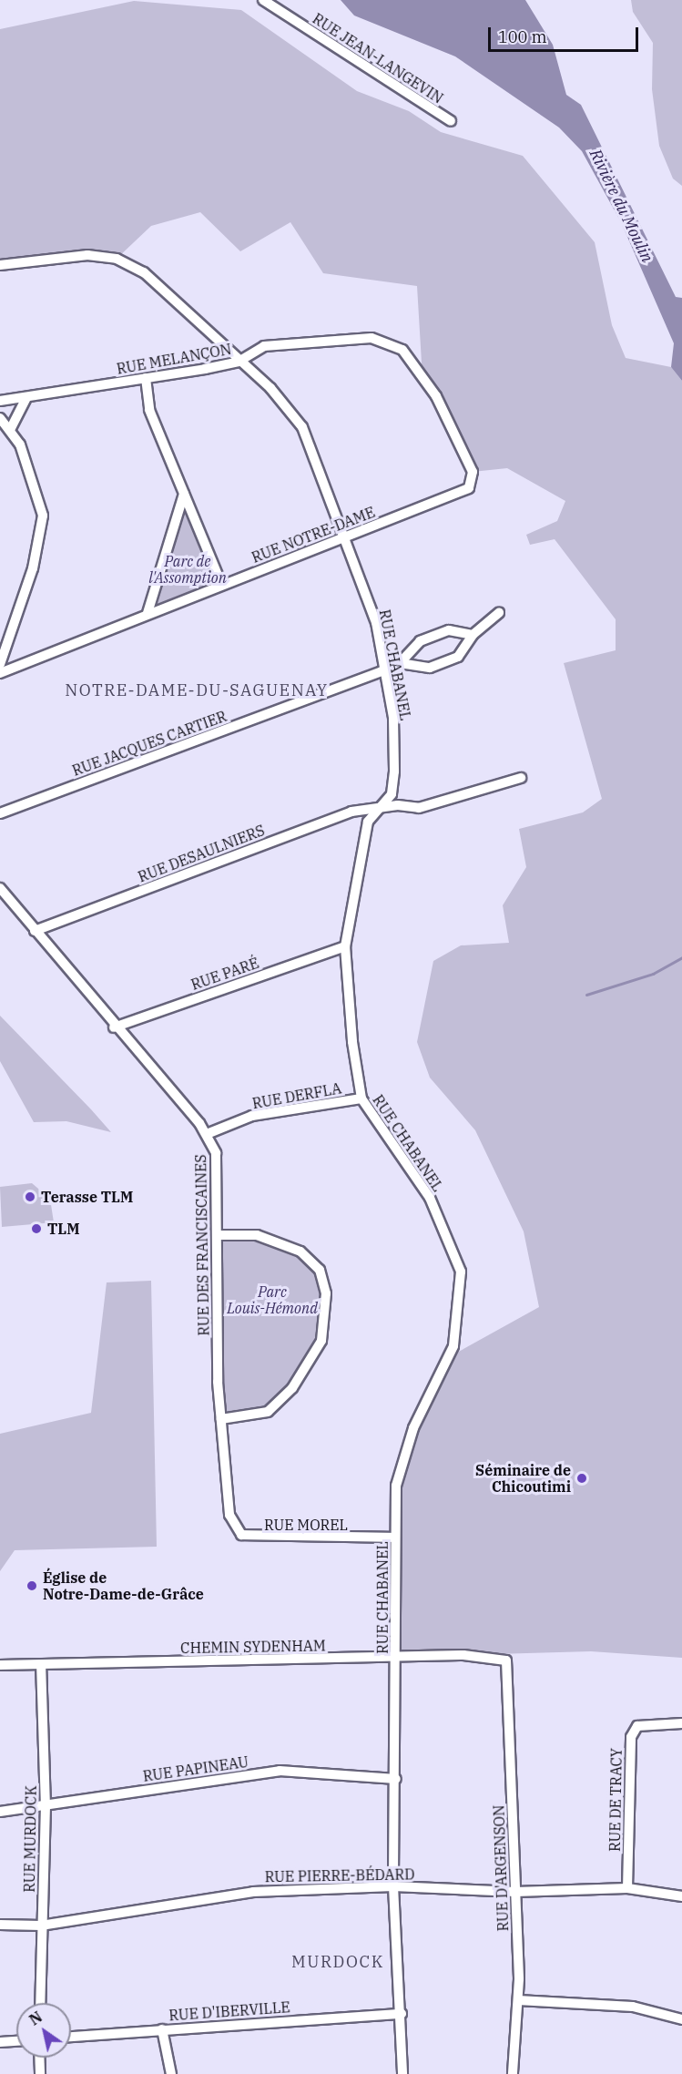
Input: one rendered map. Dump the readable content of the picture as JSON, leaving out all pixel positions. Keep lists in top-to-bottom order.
{
  "streets": {
    "street": [
      "RUE JEAN-LANGEVIN",
      "RUE MELANÇON",
      "RUE NOTRE-DAME",
      "RUE CHABANEL",
      "RUE JACQUES CARTIER",
      "RUE DESAULNIERS",
      "RUE PARÉ",
      "RUE DERFLA",
      "RUE DES FRANCISCAINES",
      "RUE MOREL",
      "CHEMIN SYDENHAM",
      "RUE PAPINEAU",
      "RUE DE TRACY",
      "RUE MURDOCK",
      "RUE D'ARGENSON",
      "RUE PIERRE-BÉDARD",
      "RUE D'IBERVILLE"
    ]
  },
  "crossings": [
    ["RUE MELANÇON", "RUE NOTRE-DAME"],
    ["RUE MELANÇON", "RUE CHABANEL"],
    ["RUE NOTRE-DAME", "RUE CHABANEL"],
    ["RUE CHABANEL", "RUE JACQUES CARTIER"],
    ["RUE CHABANEL", "RUE DESAULNIERS"],
    ["RUE CHABANEL", "RUE PARÉ"],
    ["RUE CHABANEL", "RUE DERFLA"],
    ["RUE CHABANEL", "RUE MOREL"],
    ["RUE CHABANEL", "CHEMIN SYDENHAM"],
    ["RUE CHABANEL", "RUE PAPINEAU"],
    ["RUE CHABANEL", "RUE PIERRE-BÉDARD"],
    ["RUE CHABANEL", "RUE D'IBERVILLE"],
    ["RUE DESAULNIERS", "RUE DES FRANCISCAINES"],
    ["RUE PARÉ", "RUE DES FRANCISCAINES"],
    ["RUE DERFLA", "RUE DES FRANCISCAINES"],
    ["RUE DES FRANCISCAINES", "RUE MOREL"],
    ["CHEMIN SYDENHAM", "RUE MURDOCK"],
    ["CHEMIN SYDENHAM", "RUE D'ARGENSON"],
    ["RUE PAPINEAU", "RUE MURDOCK"],
    ["RUE DE TRACY", "RUE PIERRE-BÉDARD"],
    ["RUE MURDOCK", "RUE PIERRE-BÉDARD"],
    ["RUE D'ARGENSON", "RUE PIERRE-BÉDARD"]
  ],
  "districts": ["NOTRE-DAME-DU-SAGUENAY", "MURDOCK"],
  "water": ["Rivière du Moulin"],
  "parks": ["Parc de l'Assomption", "Parc Louis-Hémond"],
  "places": [
    "Terasse TLM",
    "TLM",
    "Séminaire de Chicoutimi",
    "Église de Notre-Dame-de-Grâce"
  ],
  "scale_bar": "100 m",
  "north": "top left"
}
